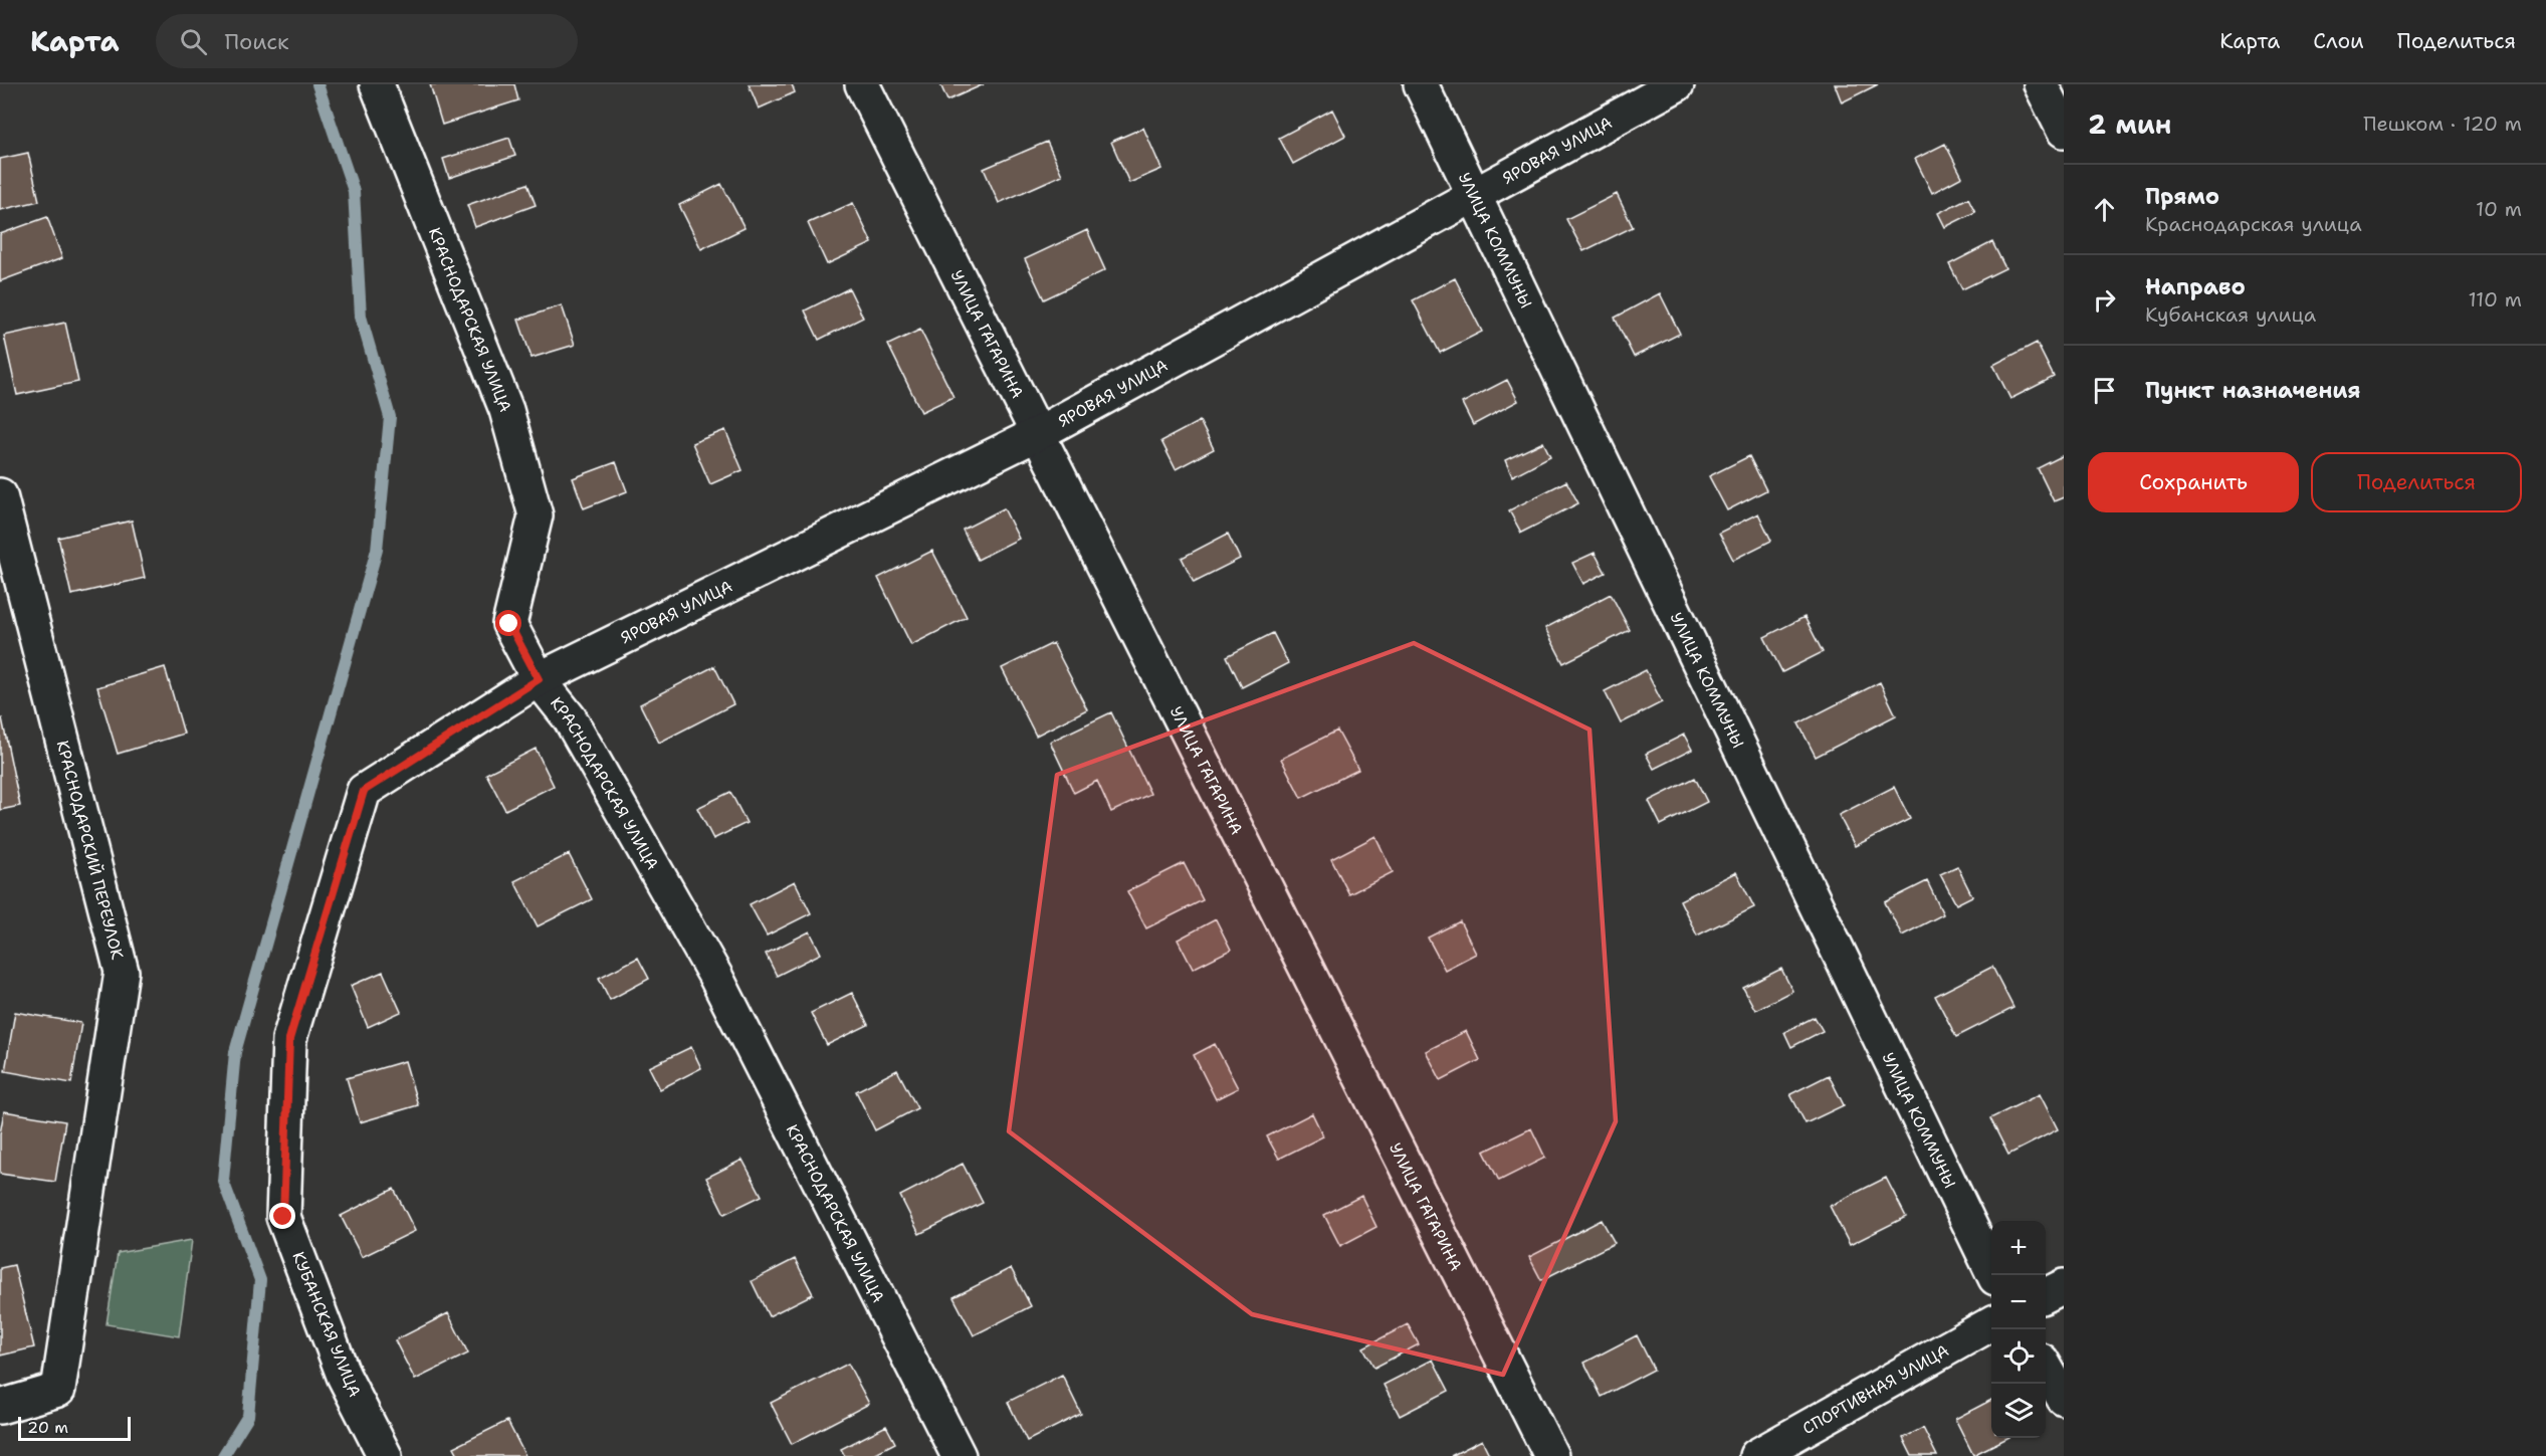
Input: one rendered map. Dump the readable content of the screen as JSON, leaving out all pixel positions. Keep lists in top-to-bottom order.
{
  "streets": {
    "street": [
      "ЯРОВАЯ УЛИЦА",
      "УЛИЦА КОММУНЫ",
      "КРАСНОДАРСКАЯ УЛИЦА",
      "УЛИЦА ГАГАРИНА",
      "КРАСНОДАРСКИЙ ПЕРЕУЛОК",
      "КУБАНСКАЯ УЛИЦА",
      "СПОРТИВНАЯ УЛИЦА"
    ]
  },
  "crossings": [
    ["ЯРОВАЯ УЛИЦА", "УЛИЦА КОММУНЫ"],
    ["ЯРОВАЯ УЛИЦА", "КРАСНОДАРСКАЯ УЛИЦА"],
    ["ЯРОВАЯ УЛИЦА", "УЛИЦА ГАГАРИНА"],
    ["ЯРОВАЯ УЛИЦА", "КУБАНСКАЯ УЛИЦА"],
    ["КРАСНОДАРСКАЯ УЛИЦА", "КУБАНСКАЯ УЛИЦА"]
  ],
  "scale_bar": "20 m",
  "page": {
    "header": "Карта",
    "search": "Поиск",
    "nav": ["Карта", "Слои", "Поделиться"],
    "heading": ["2 мин", "Пешком · 120 m"],
    "list": [
      ["Прямо", "Краснодарская улица", "10 m"],
      ["Направо", "Кубанская улица", "110 m"],
      "Пункт назначения"
    ],
    "buttons": ["Сохранить", "Поделиться"],
    "map_buttons": ["+", "−"],
    "scale": "20 m"
  }
}
